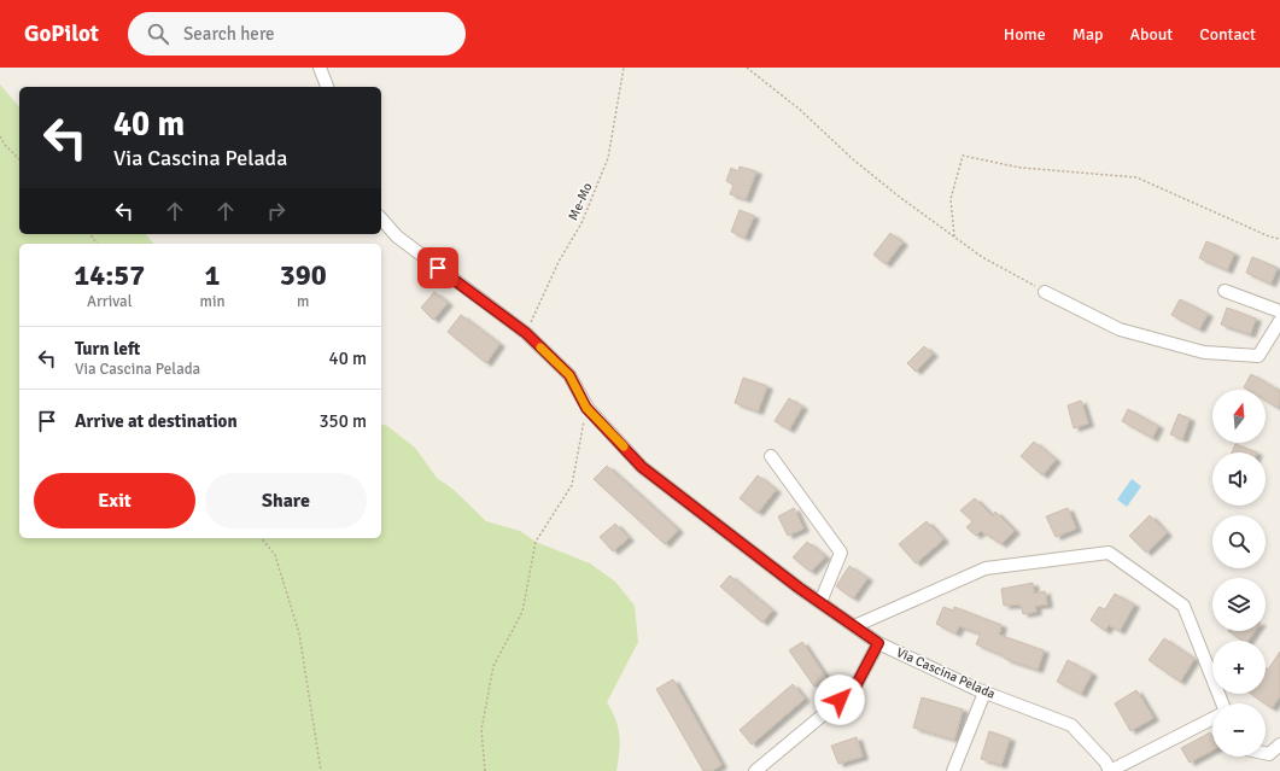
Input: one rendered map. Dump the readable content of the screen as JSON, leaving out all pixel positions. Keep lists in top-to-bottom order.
{
  "streets": {
    "street": ["Via Cascina Pelada"],
    "path": ["Me-Mo"]
  },
  "crossings": [
    ["Me-Mo", "Via Cascina Pelada"]
  ],
  "north": "top",
  "page": {
    "header": "GoPilot",
    "search": "Search here",
    "nav": [
      "Home",
      "Map",
      "About",
      "Contact"
    ],
    "turn": ["40 m", "Via Cascina Pelada"],
    "eta": [
      "14:57",
      "Arrival",
      "1",
      "min",
      "390",
      "m"
    ],
    "list": [
      {
        "name": "Turn left",
        "note": "Via Cascina Pelada",
        "value": "40 m"
      },
      {
        "name": "Arrive at destination",
        "value": "350 m"
      }
    ],
    "map_buttons": ["+", "−"],
    "buttons": ["Exit", "Share"]
  }
}
